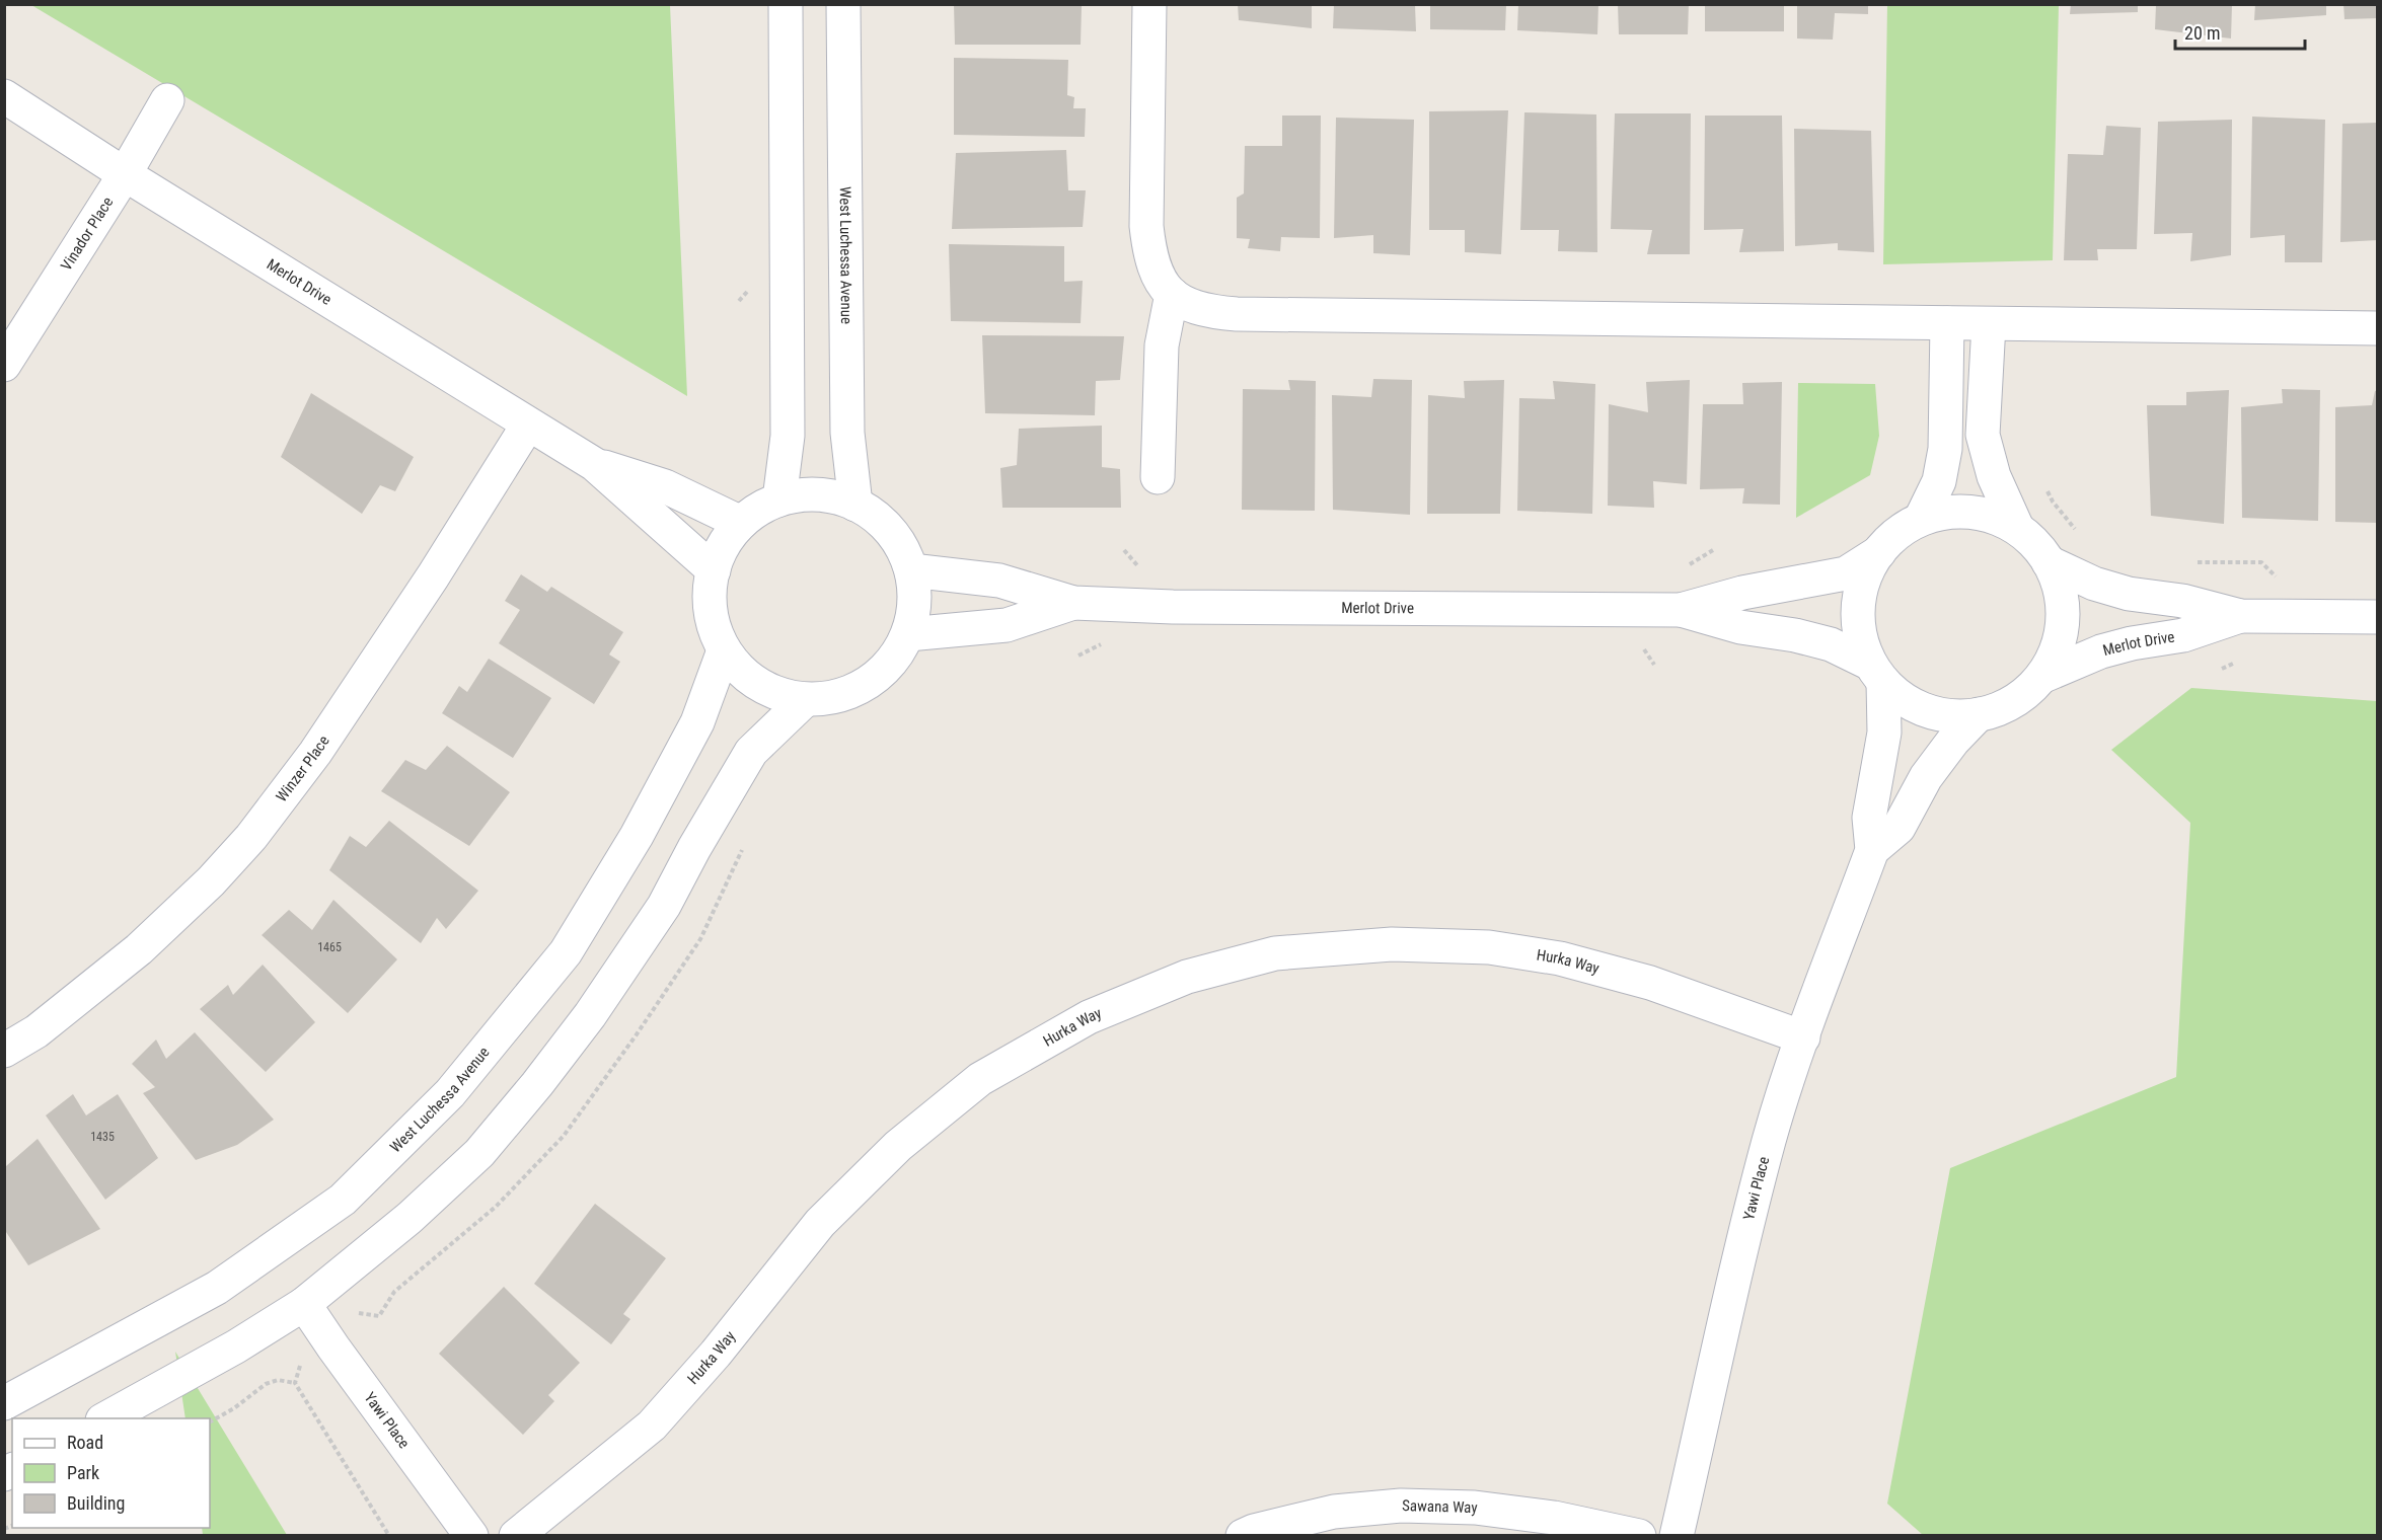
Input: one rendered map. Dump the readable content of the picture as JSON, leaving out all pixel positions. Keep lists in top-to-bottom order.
{
  "streets": {
    "street": [
      "Vinador Place",
      "West Luchessa Avenue",
      "Merlot Drive",
      "Winzer Place",
      "Hurka Way",
      "Yawi Place",
      "Sawana Way"
    ]
  },
  "crossings": [
    ["Vinador Place", "Merlot Drive"],
    ["West Luchessa Avenue", "Merlot Drive"],
    ["Merlot Drive", "Winzer Place"],
    ["Hurka Way", "Yawi Place"]
  ],
  "house_numbers": ["1465", "1435"],
  "legend": ["Road", "Park", "Building"],
  "scale_bar": "20 m"
}
